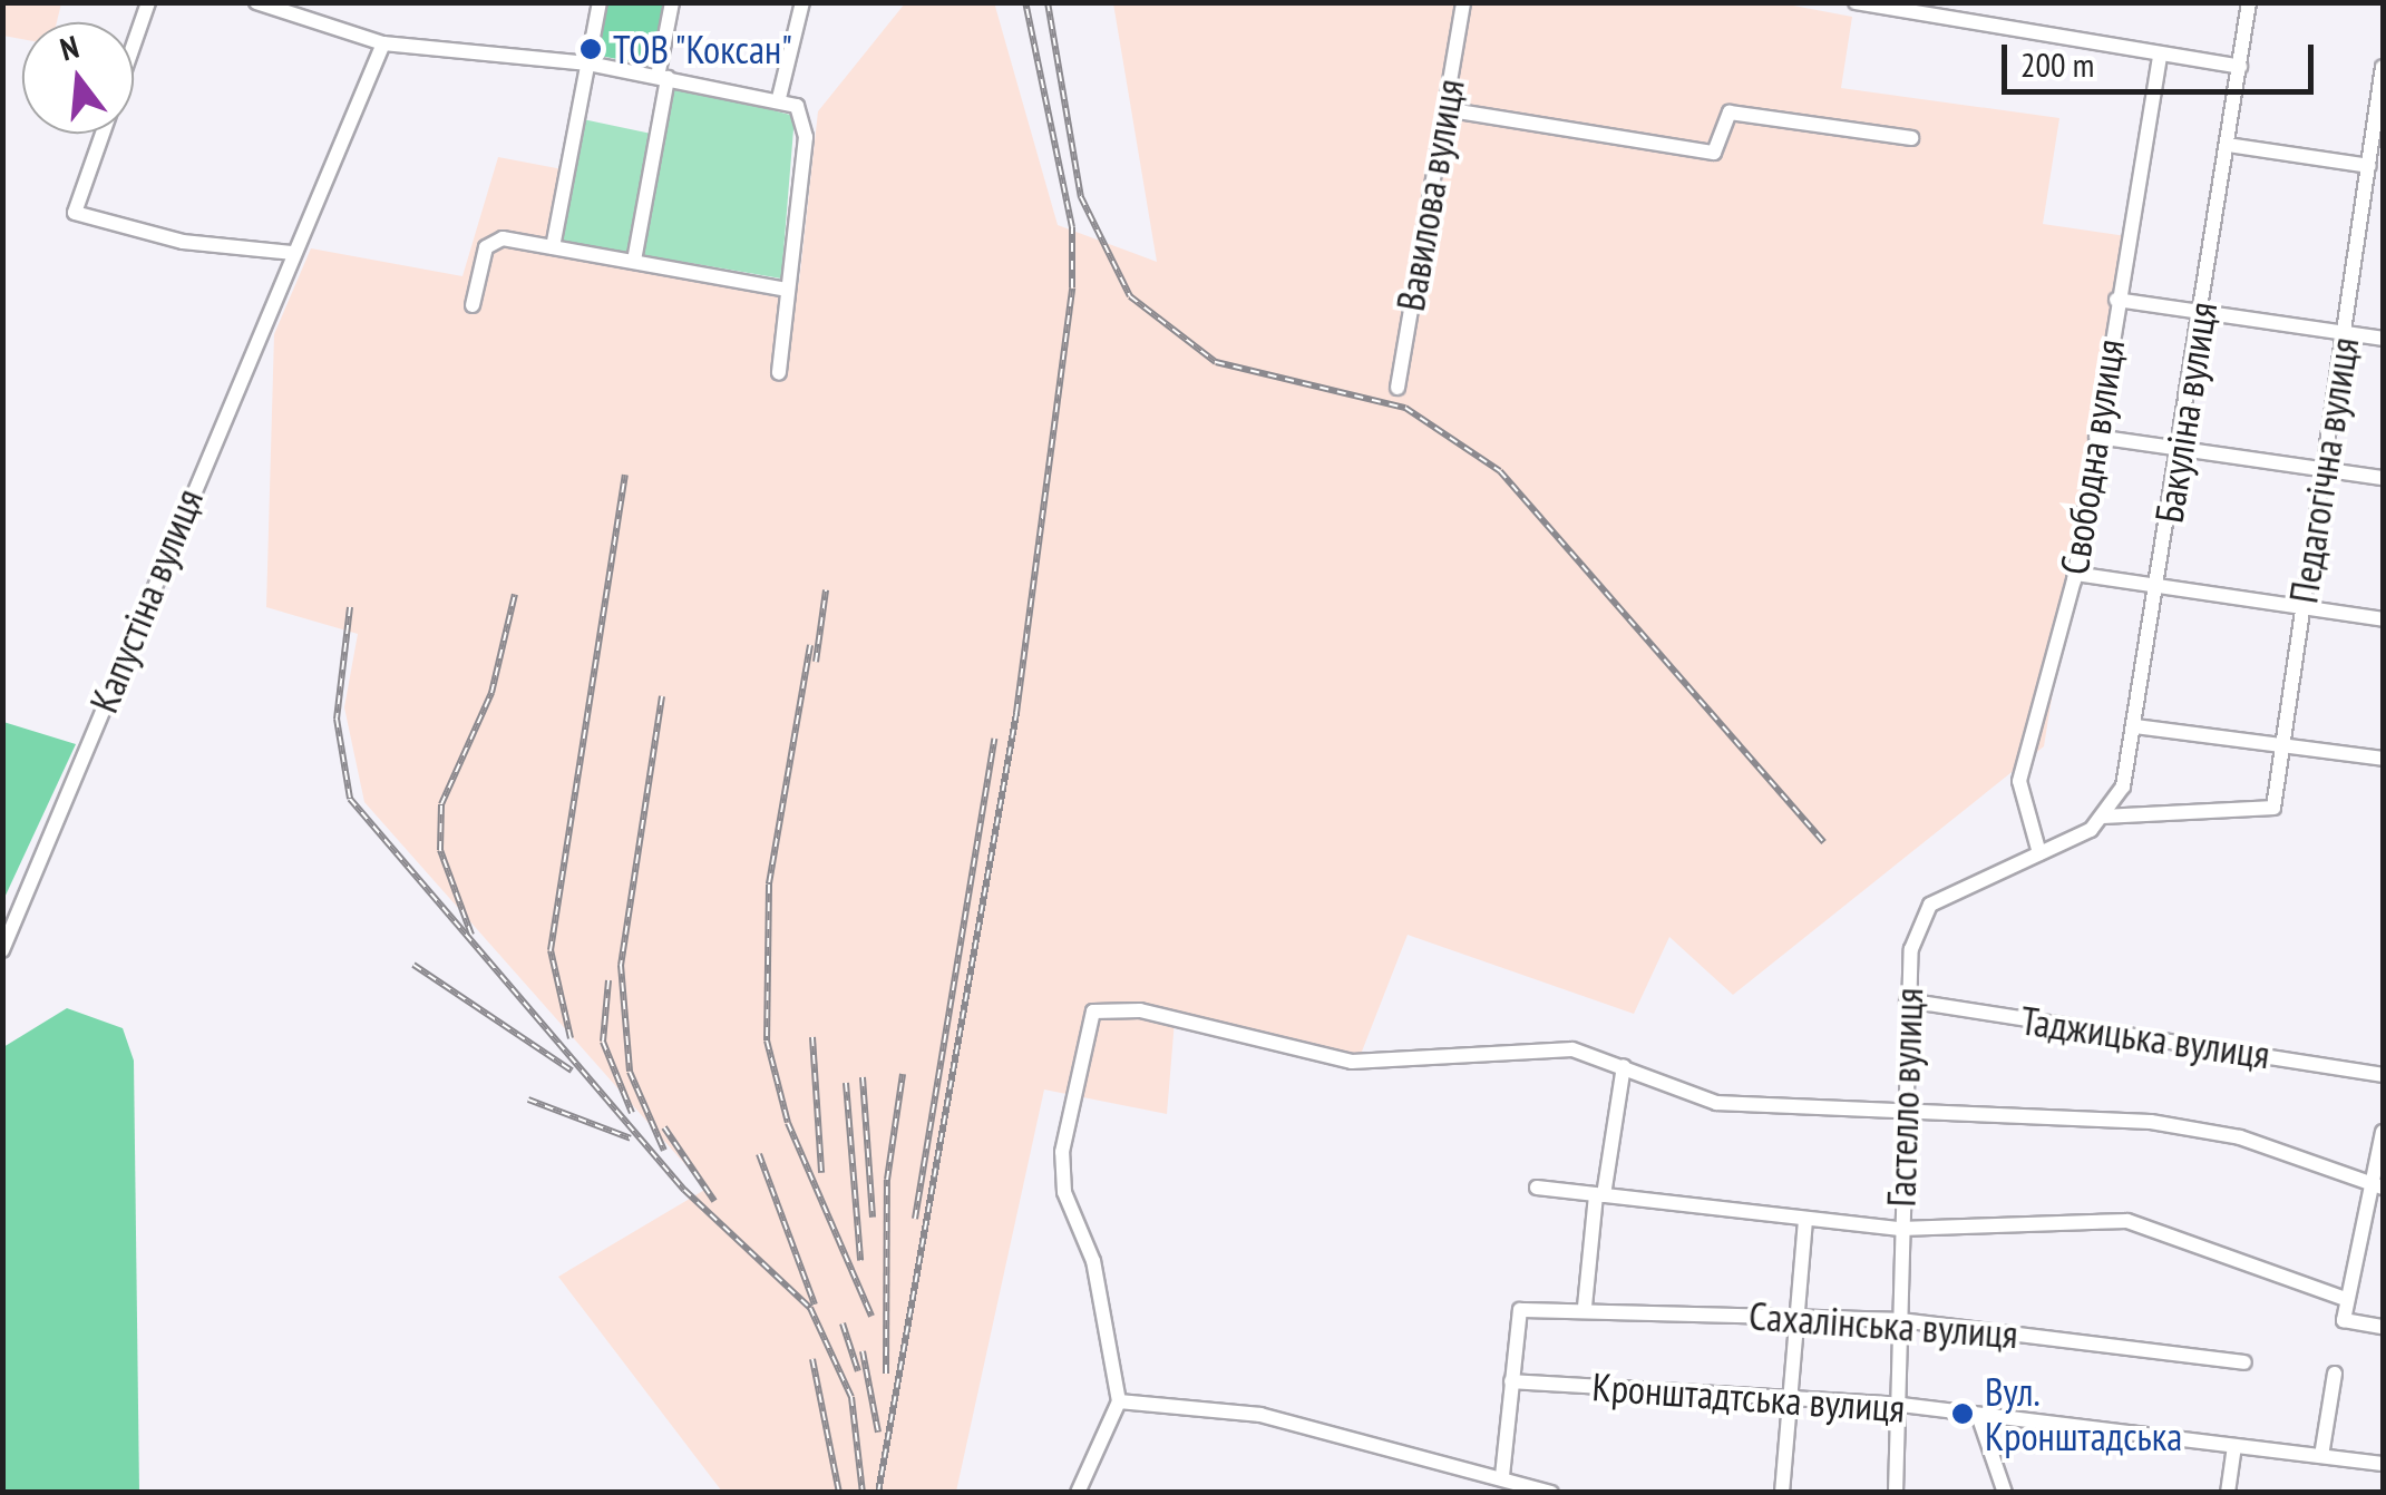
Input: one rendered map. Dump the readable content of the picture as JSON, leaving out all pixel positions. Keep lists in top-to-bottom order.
{
  "streets": {
    "street": [
      "Вавилова вулиця",
      "Бакуліна вулиця",
      "Свободна вулиця",
      "Педагогічна вулиця",
      "Капустіна вулиця",
      "Таджицька вулиця",
      "Гастелло вулиця",
      "Сахалінська вулиця",
      "Кронштадтська вулиця"
    ]
  },
  "crossings": [
    ["Бакуліна вулиця", "Педагогічна вулиця"],
    ["Бакуліна вулиця", "Гастелло вулиця"],
    ["Свободна вулиця", "Гастелло вулиця"],
    ["Педагогічна вулиця", "Гастелло вулиця"],
    ["Таджицька вулиця", "Гастелло вулиця"],
    ["Гастелло вулиця", "Сахалінська вулиця"],
    ["Гастелло вулиця", "Кронштадтська вулиця"],
    ["Сахалінська вулиця", "Кронштадтська вулиця"]
  ],
  "places": ["ТОВ \"Коксан\"", "Вул. Кронштадська"],
  "scale_bar": "200 m",
  "north": "top"
}
